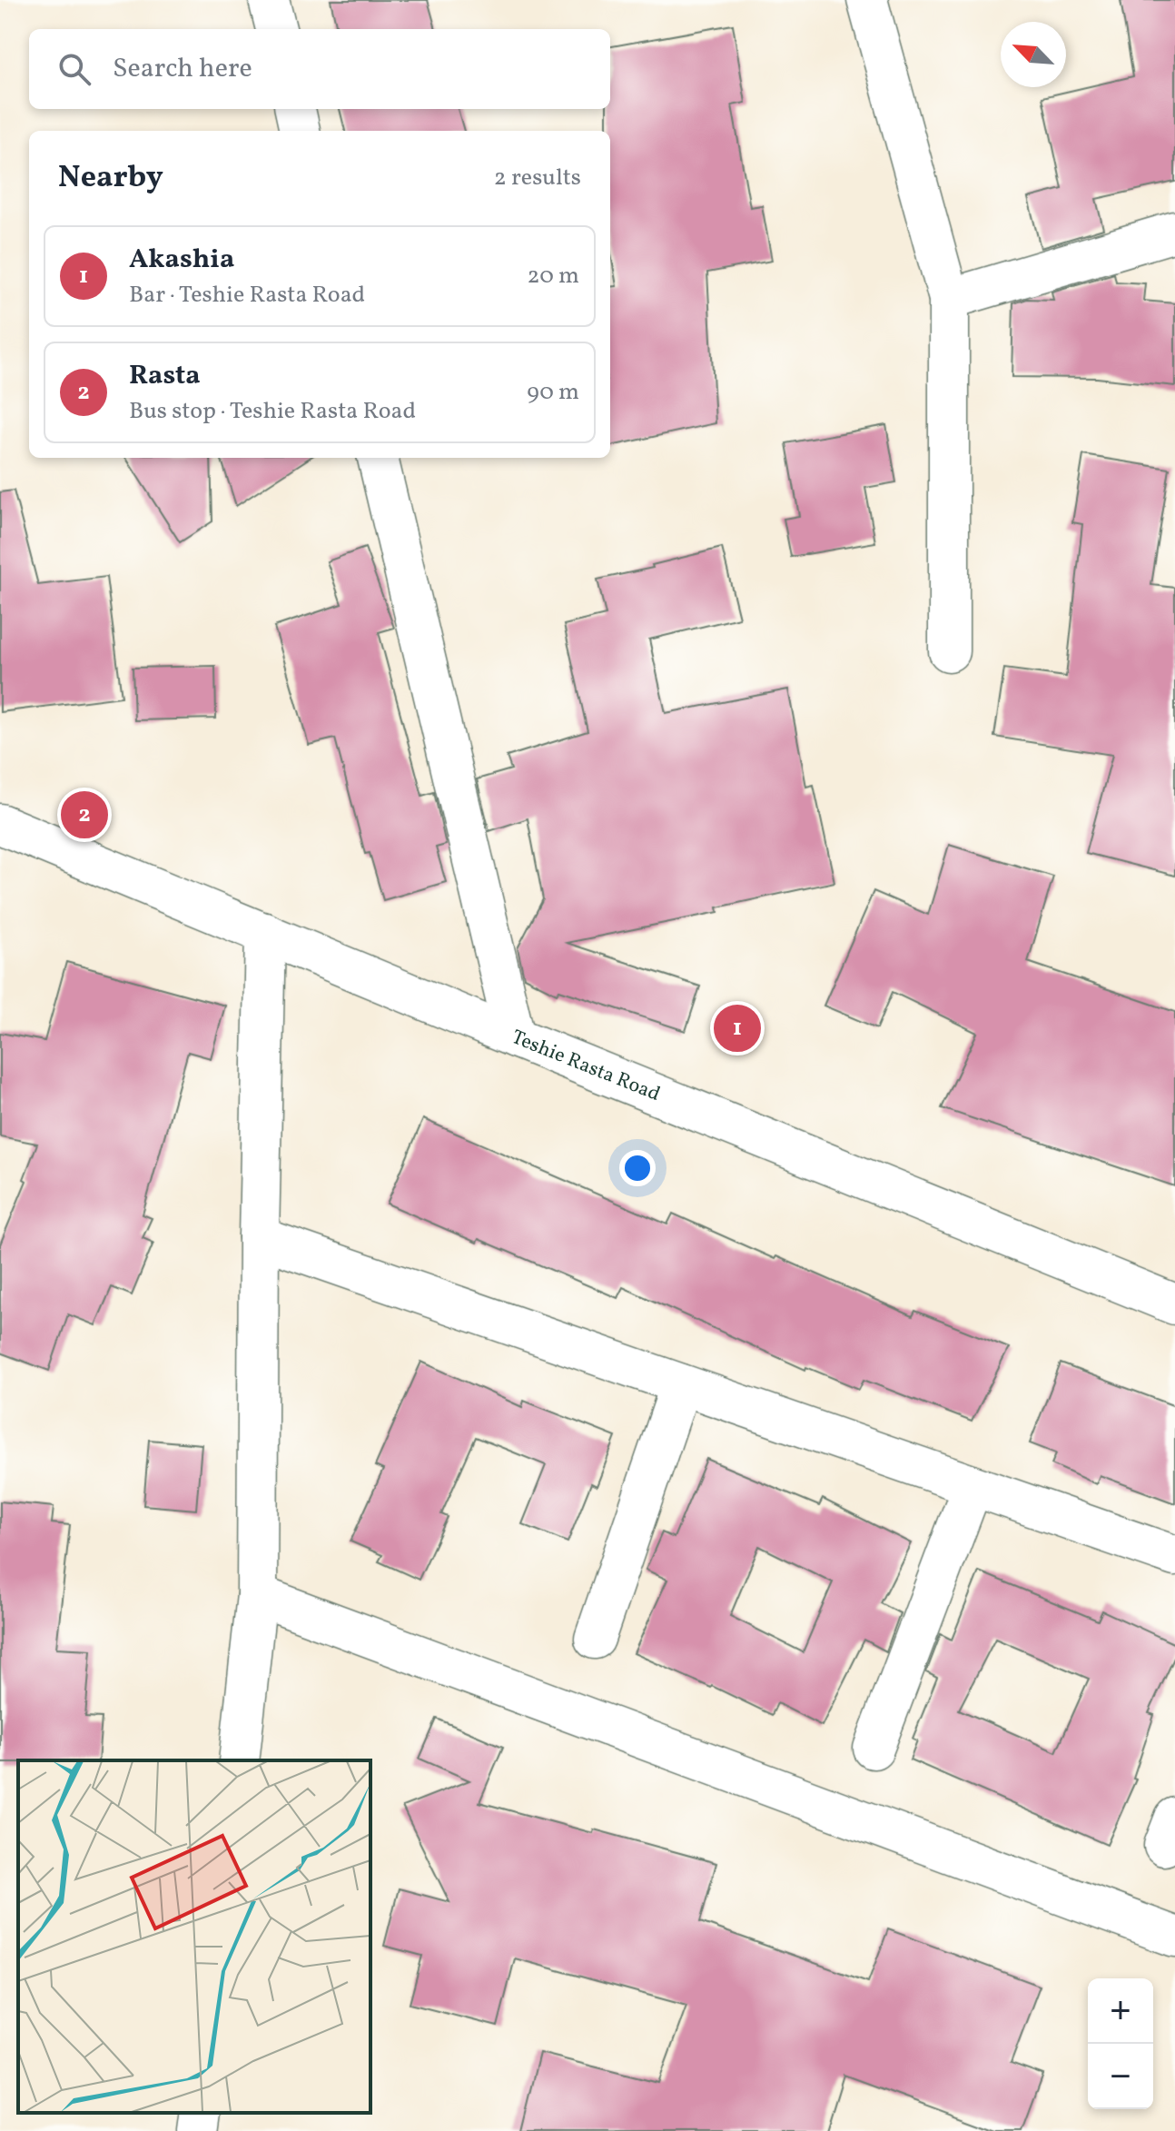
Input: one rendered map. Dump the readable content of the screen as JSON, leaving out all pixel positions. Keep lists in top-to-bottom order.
{
  "streets": {
    "street": ["Teshie Rasta Road"]
  },
  "north": "top left",
  "page": {
    "search": "Search here",
    "heading": ["Nearby", "2 results"],
    "list": [
      {
        "mark": "1",
        "name": "Akashia",
        "note": "Bar · Teshie Rasta Road",
        "value": "20 m"
      },
      {
        "mark": "2",
        "name": "Rasta",
        "note": "Bus stop · Teshie Rasta Road",
        "value": "90 m"
      }
    ],
    "pins": ["2", "1"],
    "map_buttons": ["+", "−"]
  }
}
